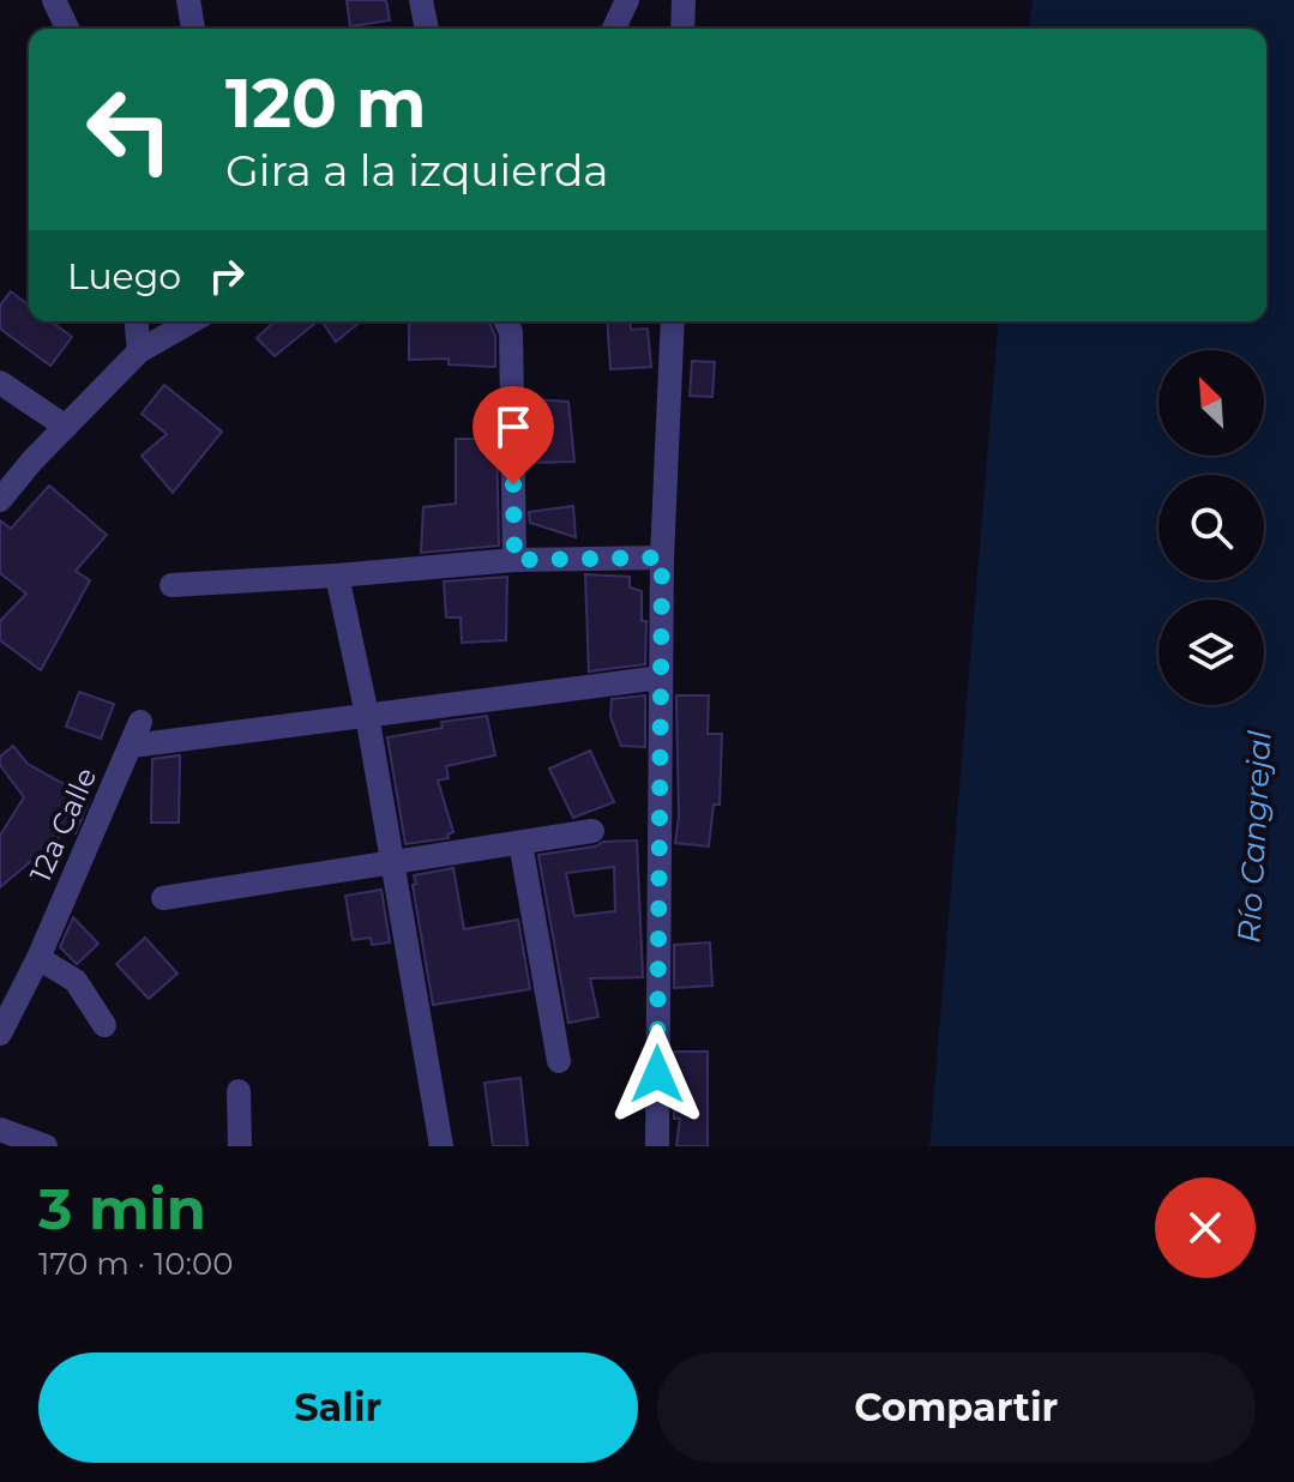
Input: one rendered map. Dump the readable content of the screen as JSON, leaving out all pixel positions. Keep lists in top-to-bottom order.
{
  "streets": {
    "street": ["12a Calle"]
  },
  "water": ["Río Cangrejal"],
  "north": "top left",
  "page": {
    "turn": ["120 m", "Gira a la izquierda"],
    "then": "Luego",
    "heading": ["3 min", "170 m · 10:00"],
    "buttons": ["Salir", "Compartir"]
  }
}
